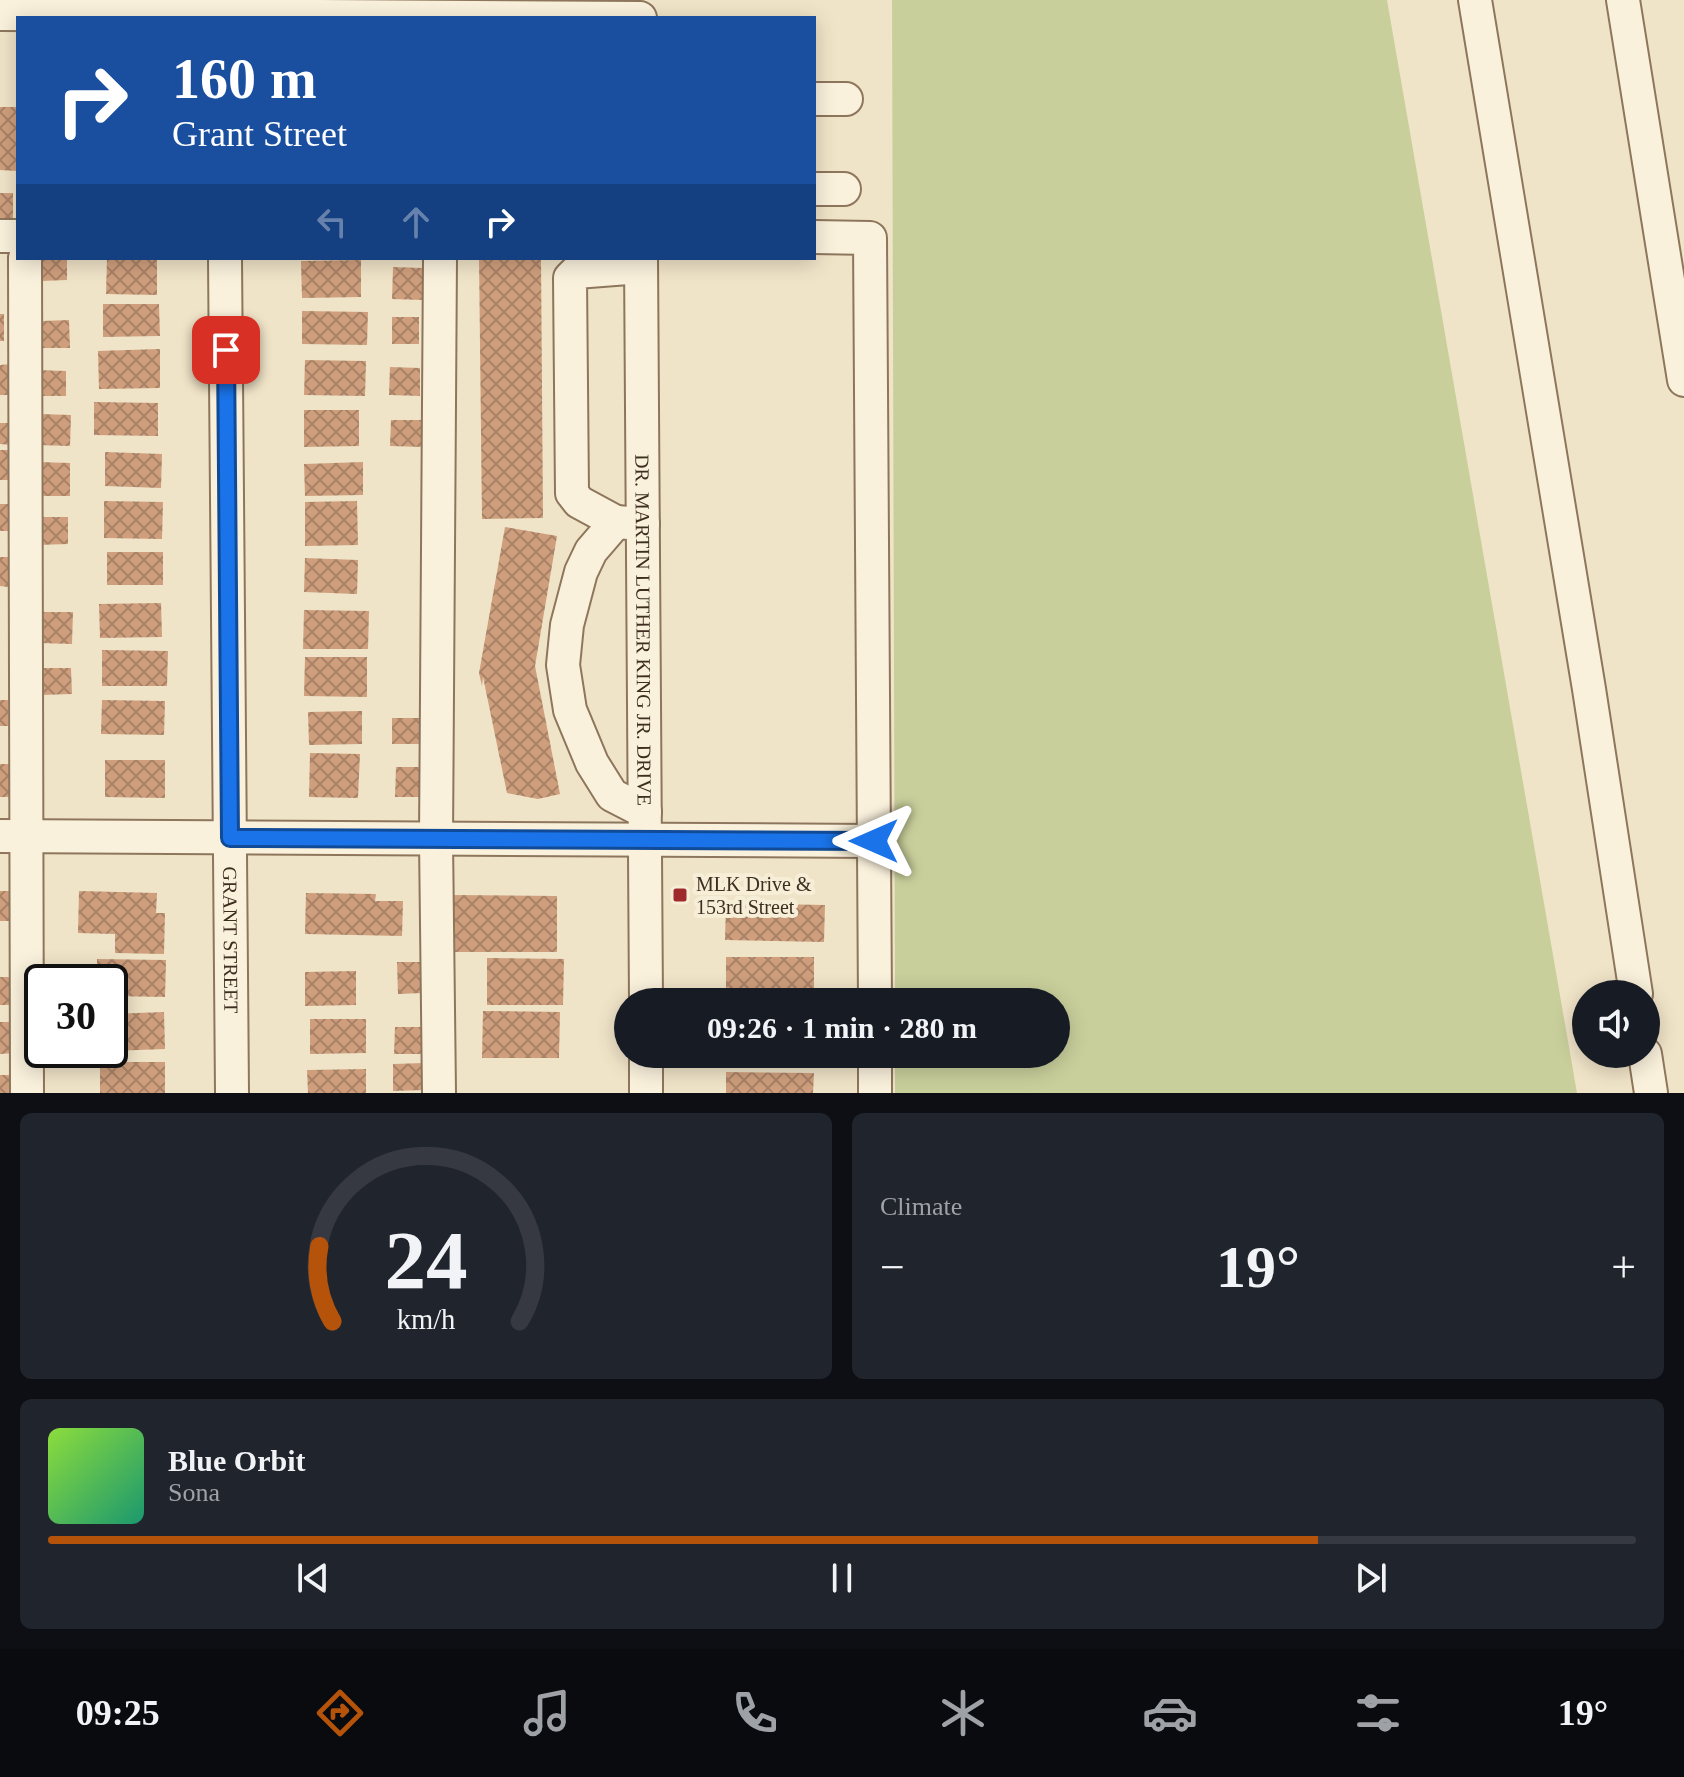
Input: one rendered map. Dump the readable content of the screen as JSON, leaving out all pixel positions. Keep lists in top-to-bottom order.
{
  "streets": {
    "street": ["DR. MARTIN LUTHER KING JR. DRIVE", "GRANT STREET"]
  },
  "places": {
    "transit": ["MLK Drive & 153rd Street"]
  },
  "page": {
    "turn": ["160 m", "Grant Street"],
    "limit": "30",
    "trip": "09:26 · 1 min · 280 m",
    "tile": "Climate",
    "heat": ["−", "19°", "+"],
    "song": ["Blue Orbit", "Sona"],
    "tabs": ["09:25", "19°"],
    "gauge": ["24", "km/h"]
  }
}
